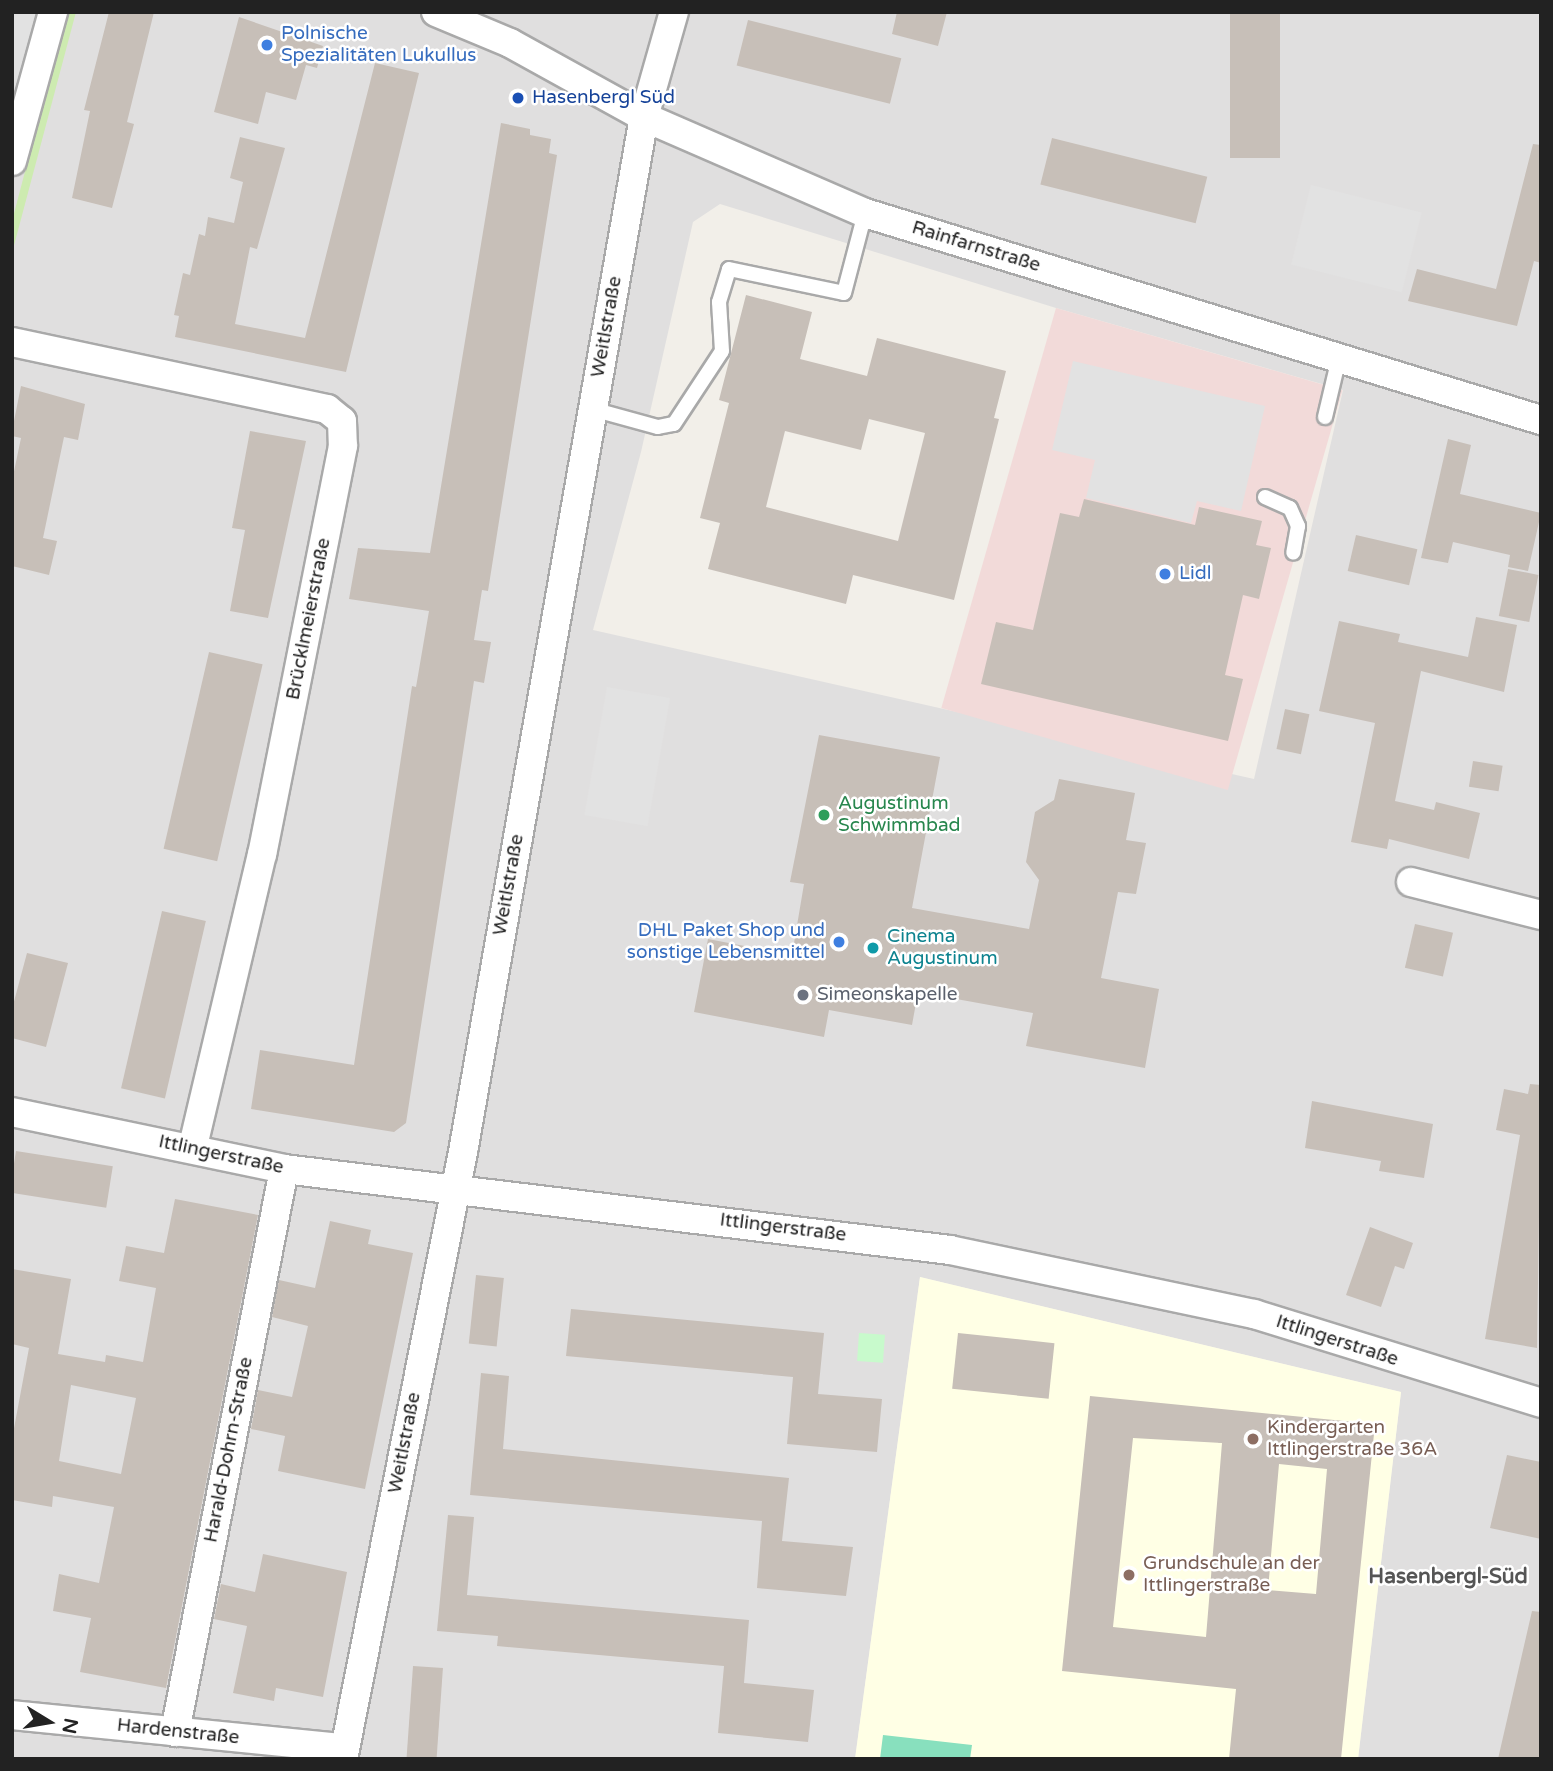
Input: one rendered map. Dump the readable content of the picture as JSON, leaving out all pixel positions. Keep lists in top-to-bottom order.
{
  "streets": {
    "street": [
      "Rainfarnstraße",
      "Weitlstraße",
      "Brücklmeierstraße",
      "Ittlingerstraße",
      "Harald-Dohrn-Straße",
      "Hardenstraße"
    ]
  },
  "crossings": [
    ["Rainfarnstraße", "Weitlstraße"],
    ["Weitlstraße", "Ittlingerstraße"],
    ["Weitlstraße", "Hardenstraße"],
    ["Brücklmeierstraße", "Ittlingerstraße"],
    ["Ittlingerstraße", "Harald-Dohrn-Straße"],
    ["Harald-Dohrn-Straße", "Hardenstraße"]
  ],
  "districts": ["Hasenbergl-Süd"],
  "places": [
    "Polnische Spezialitäten Lukullus",
    "Hasenbergl Süd",
    "Lidl",
    "Augustinum Schwimmbad",
    "DHL Paket Shop und sonstige Lebensmittel",
    "Cinema Augustinum",
    "Simeonskapelle",
    "Kindergarten Ittlingerstraße 36A",
    "Grundschule an der Ittlingerstraße"
  ],
  "north": "right"
}
